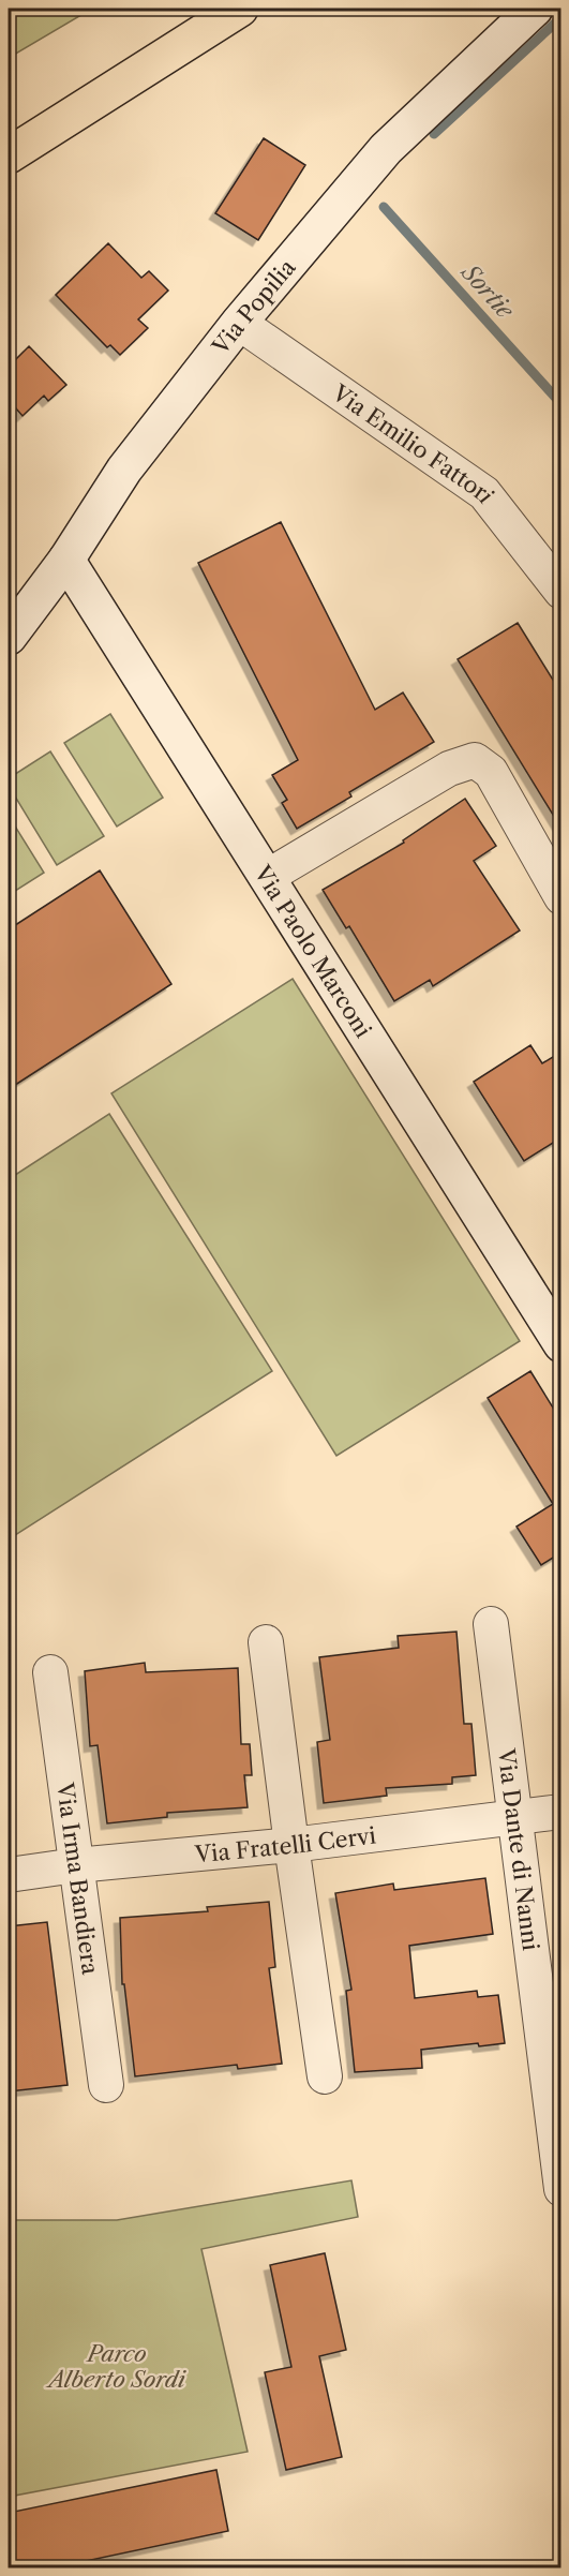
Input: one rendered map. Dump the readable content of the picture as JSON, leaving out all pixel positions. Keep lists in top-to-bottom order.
{
  "streets": {
    "street": [
      "Via Popilia",
      "Via Emilio Fattori",
      "Via Paolo Marconi",
      "Via Fratelli Cervi",
      "Via Dante di Nanni",
      "Via Irma Bandiera"
    ]
  },
  "crossings": [
    ["Via Popilia", "Via Emilio Fattori"],
    ["Via Popilia", "Via Paolo Marconi"],
    ["Via Fratelli Cervi", "Via Dante di Nanni"],
    ["Via Fratelli Cervi", "Via Irma Bandiera"]
  ],
  "water": ["Sortie"],
  "parks": ["Parco Alberto Sordi"]
}
